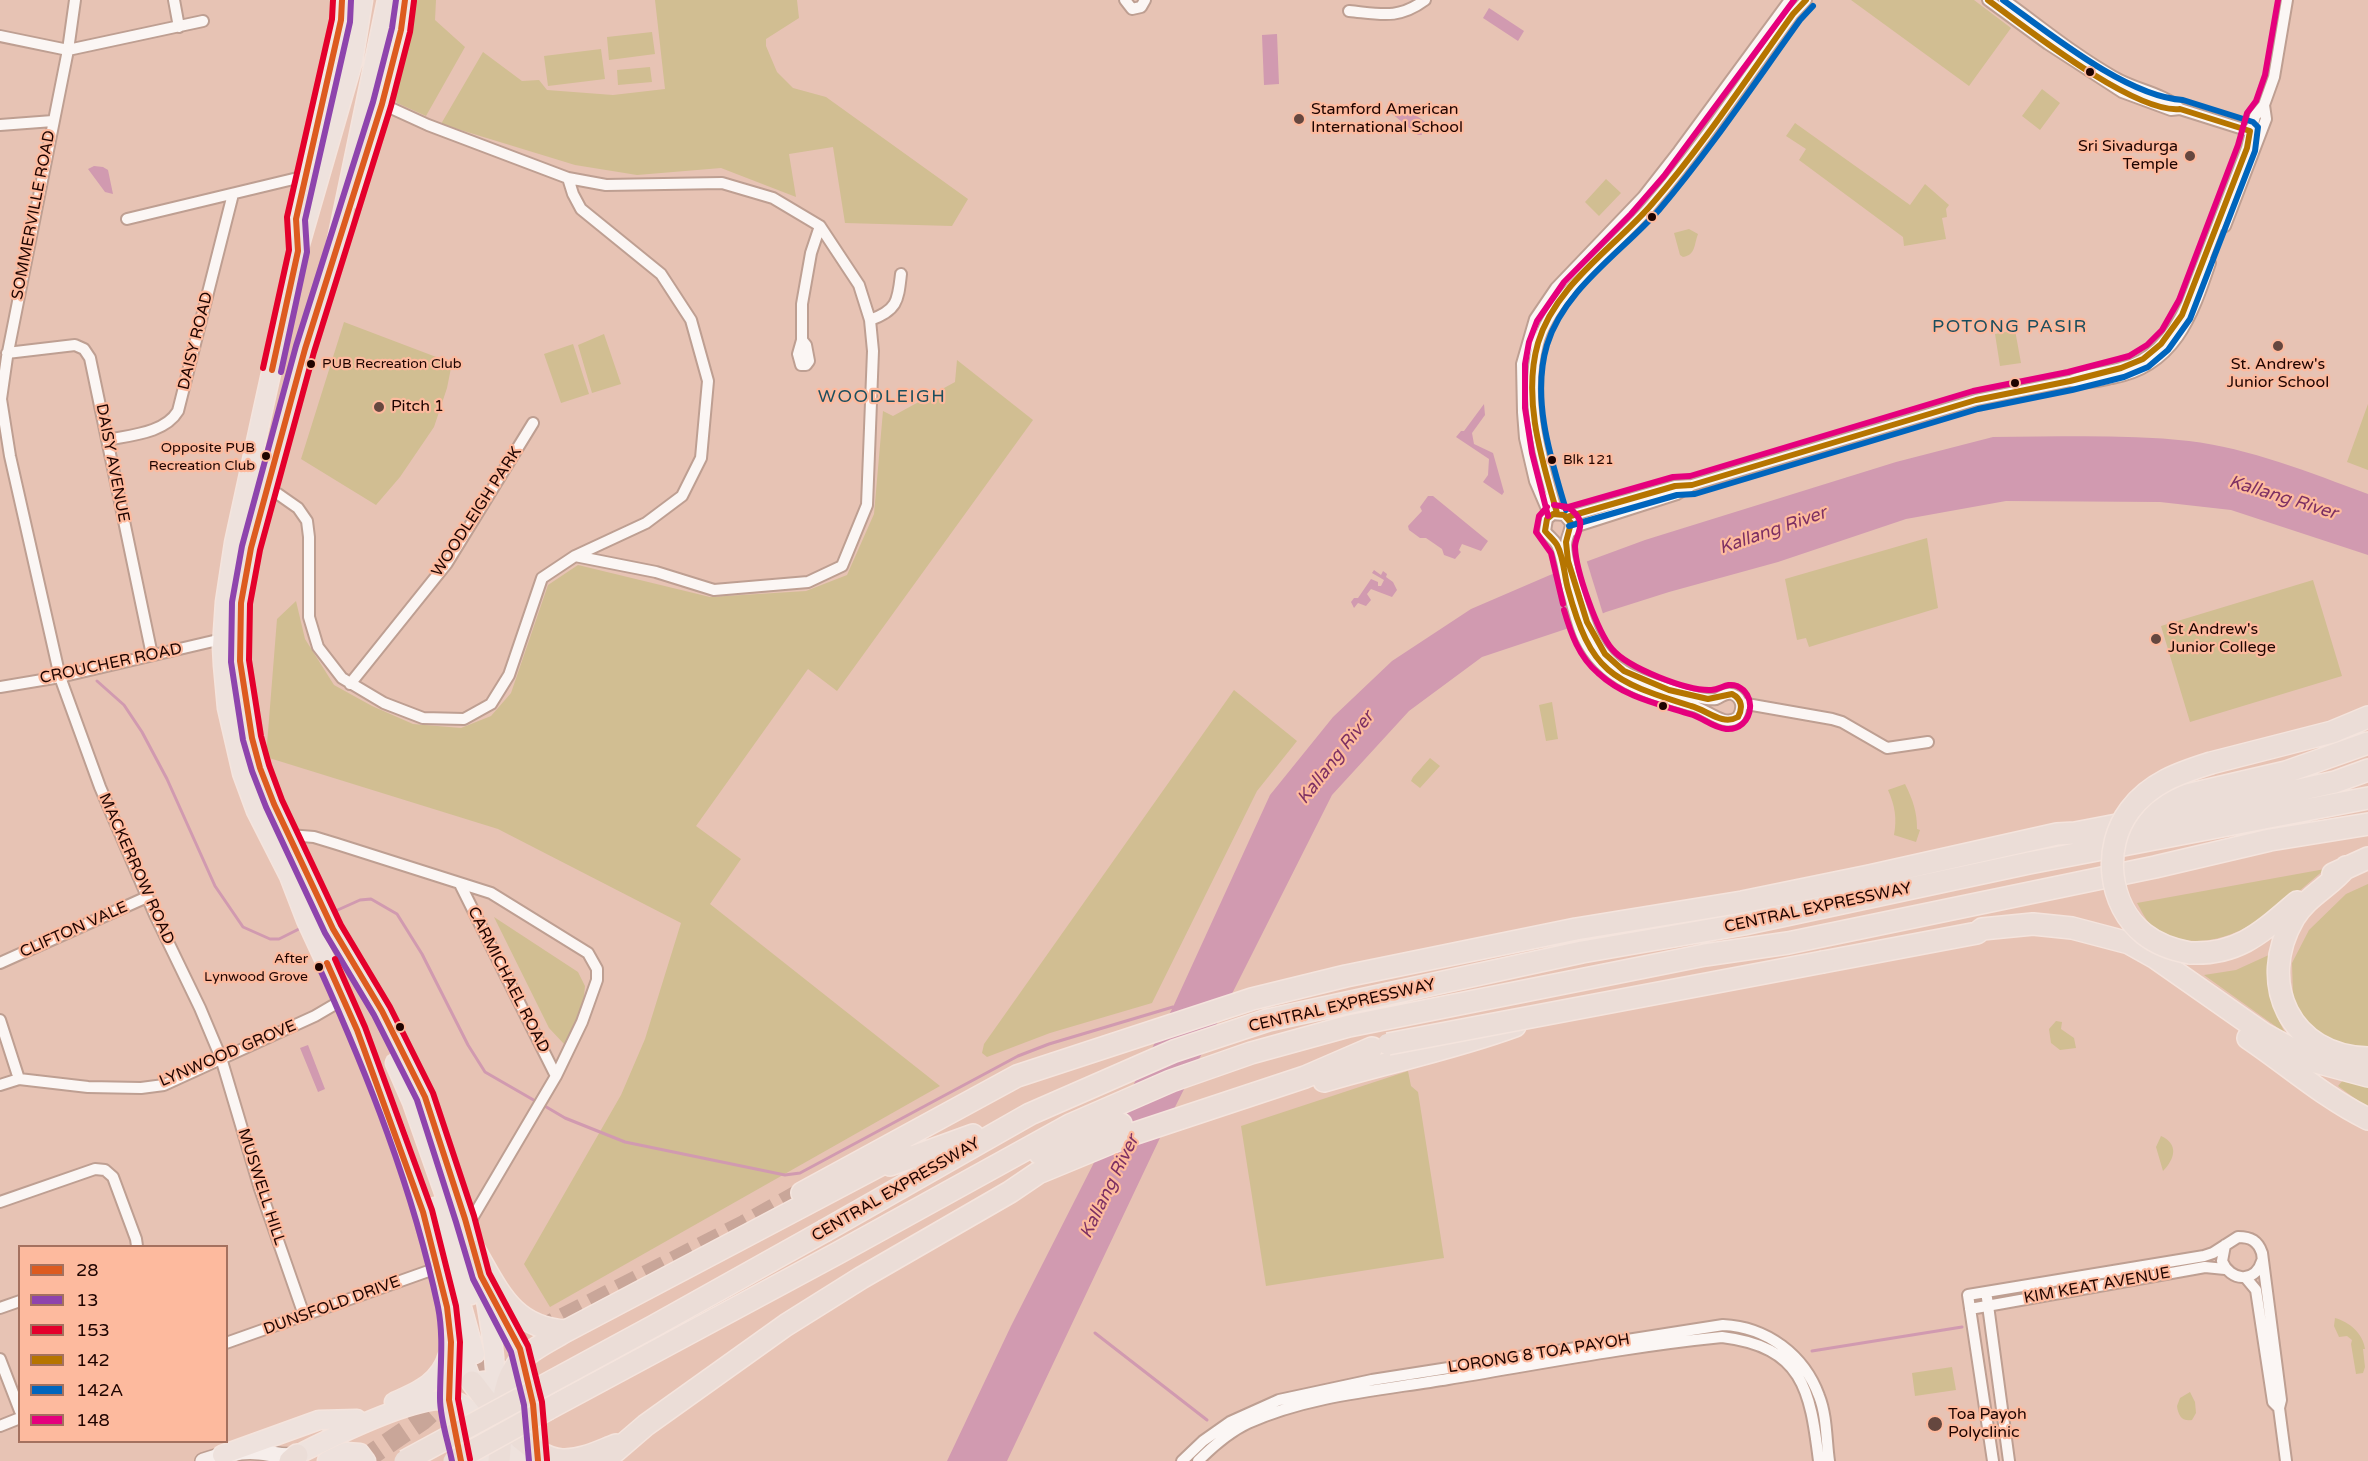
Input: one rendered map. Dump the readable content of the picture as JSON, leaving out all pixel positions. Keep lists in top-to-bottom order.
{
  "streets": {
    "highway": ["CENTRAL EXPRESSWAY"],
    "street": [
      "SOMMERVILLE ROAD",
      "DAISY ROAD",
      "DAISY AVENUE",
      "WOODLEIGH PARK",
      "CROUCHER ROAD",
      "MACKERROW ROAD",
      "CLIFTON VALE",
      "CARMICHAEL ROAD",
      "LYNWOOD GROVE",
      "MUSWELL HILL",
      "KIM KEAT AVENUE",
      "DUNSFOLD DRIVE",
      "LORONG 8 TOA PAYOH"
    ]
  },
  "crossings": [
    ["SOMMERVILLE ROAD", "DAISY AVENUE"],
    ["SOMMERVILLE ROAD", "CROUCHER ROAD"],
    ["SOMMERVILLE ROAD", "MACKERROW ROAD"],
    ["DAISY ROAD", "DAISY AVENUE"],
    ["DAISY AVENUE", "CROUCHER ROAD"],
    ["CROUCHER ROAD", "MACKERROW ROAD"],
    ["MACKERROW ROAD", "CLIFTON VALE"],
    ["MACKERROW ROAD", "LYNWOOD GROVE"],
    ["MACKERROW ROAD", "MUSWELL HILL"],
    ["LYNWOOD GROVE", "MUSWELL HILL"],
    ["MUSWELL HILL", "DUNSFOLD DRIVE"]
  ],
  "districts": ["POTONG PASIR", "WOODLEIGH"],
  "water": ["Kallang River"],
  "places": [
    "Stamford American International School",
    "Sri Sivadurga Temple",
    "St. Andrew's Junior School",
    "PUB Recreation Club",
    "Pitch 1",
    "Opposite PUB Recreation Club",
    "Blk 121",
    "St Andrew's Junior College",
    "After Lynwood Grove",
    "Toa Payoh Polyclinic"
  ],
  "lines": [
    "transit line 28",
    "transit line 13",
    "transit line 153",
    "transit line 142",
    "transit line 142A",
    "transit line 148"
  ],
  "legend": [
    "28",
    "13",
    "153",
    "142",
    "142A",
    "148"
  ]
}
